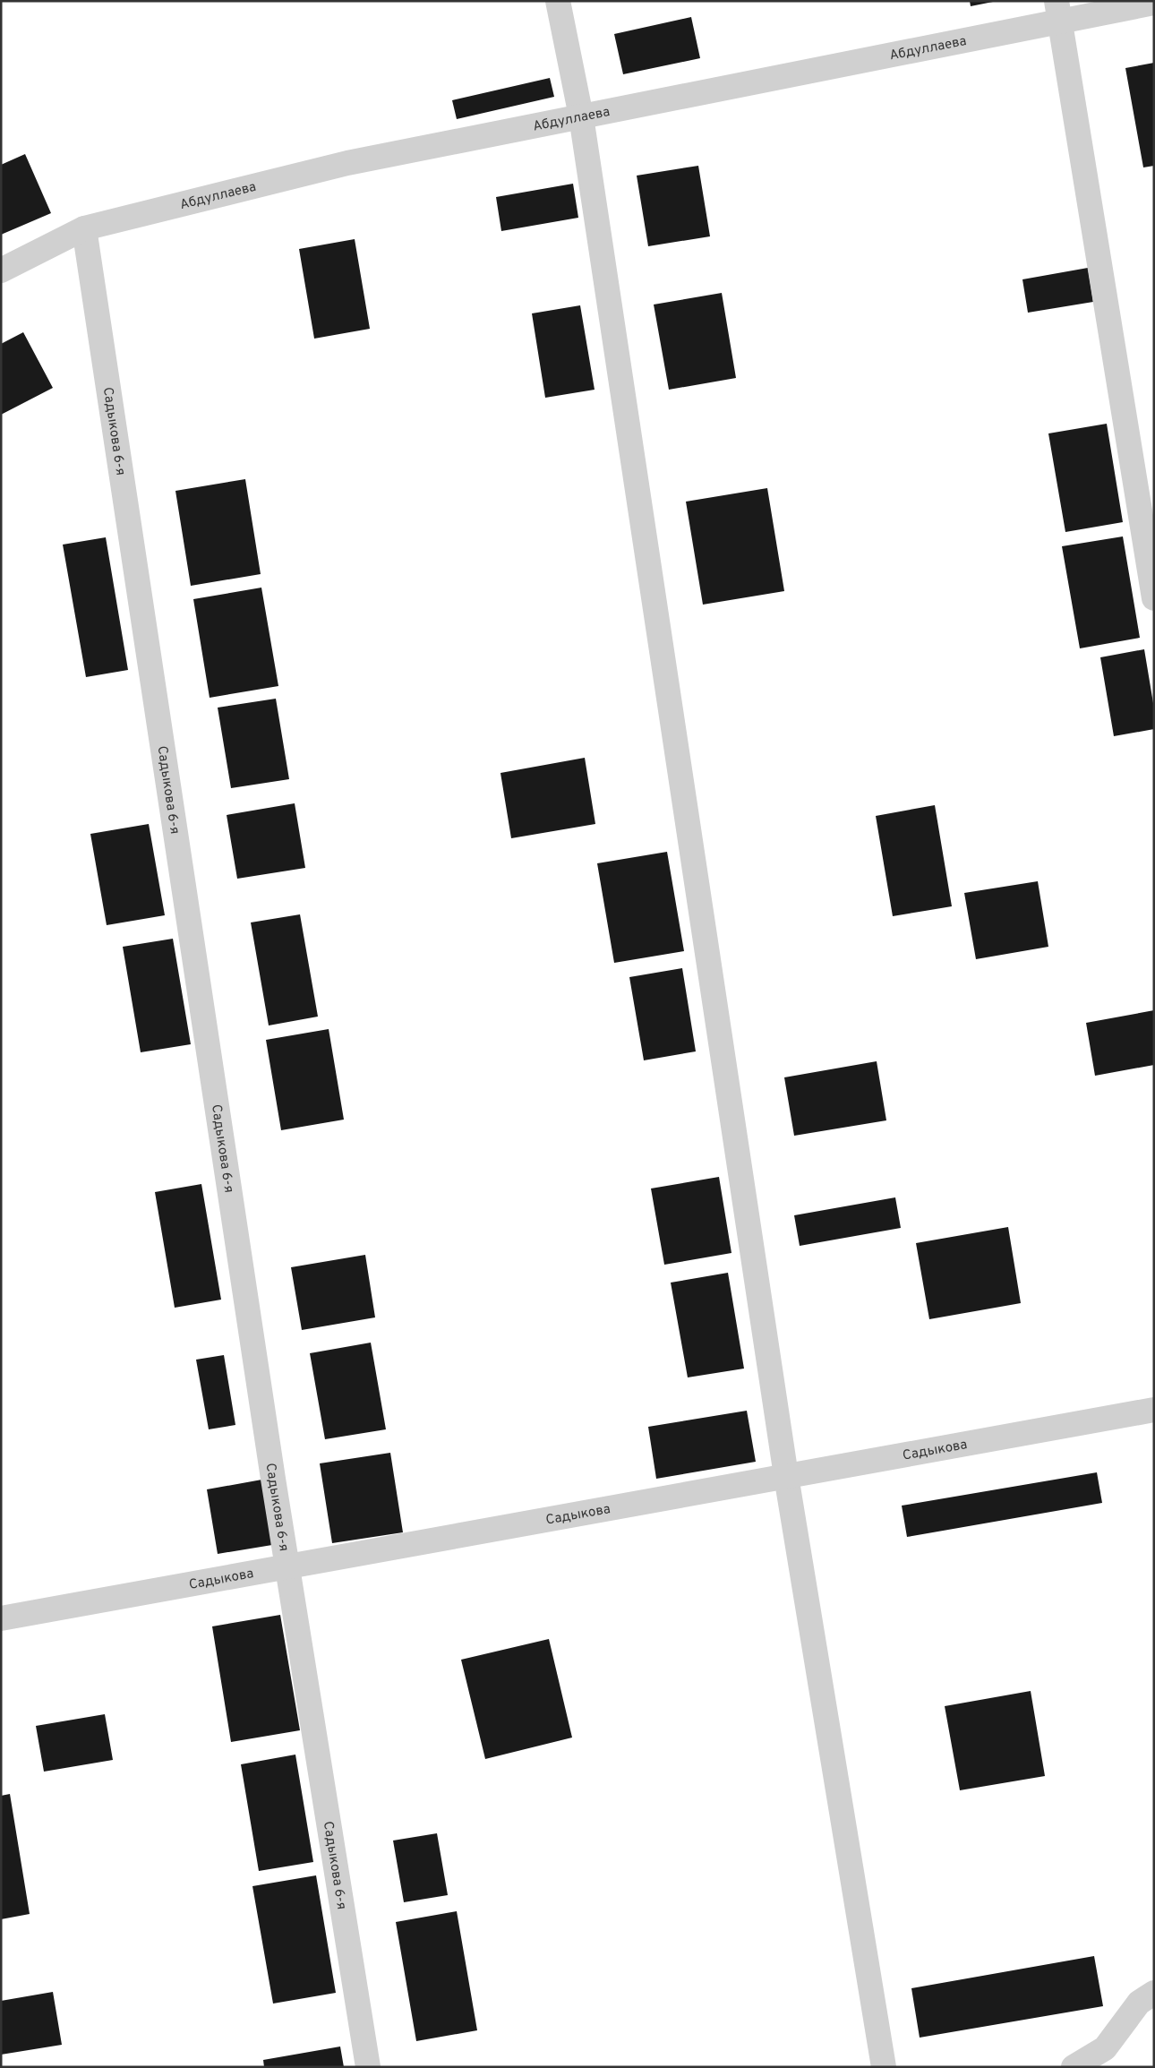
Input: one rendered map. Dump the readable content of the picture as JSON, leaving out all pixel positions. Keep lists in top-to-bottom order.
{
  "streets": {
    "street": ["Абдуллаева", "Садыкова 6-я", "Садыкова"]
  },
  "crossings": [
    ["Абдуллаева", "Садыкова 6-я"],
    ["Садыкова 6-я", "Садыкова"]
  ]
}
